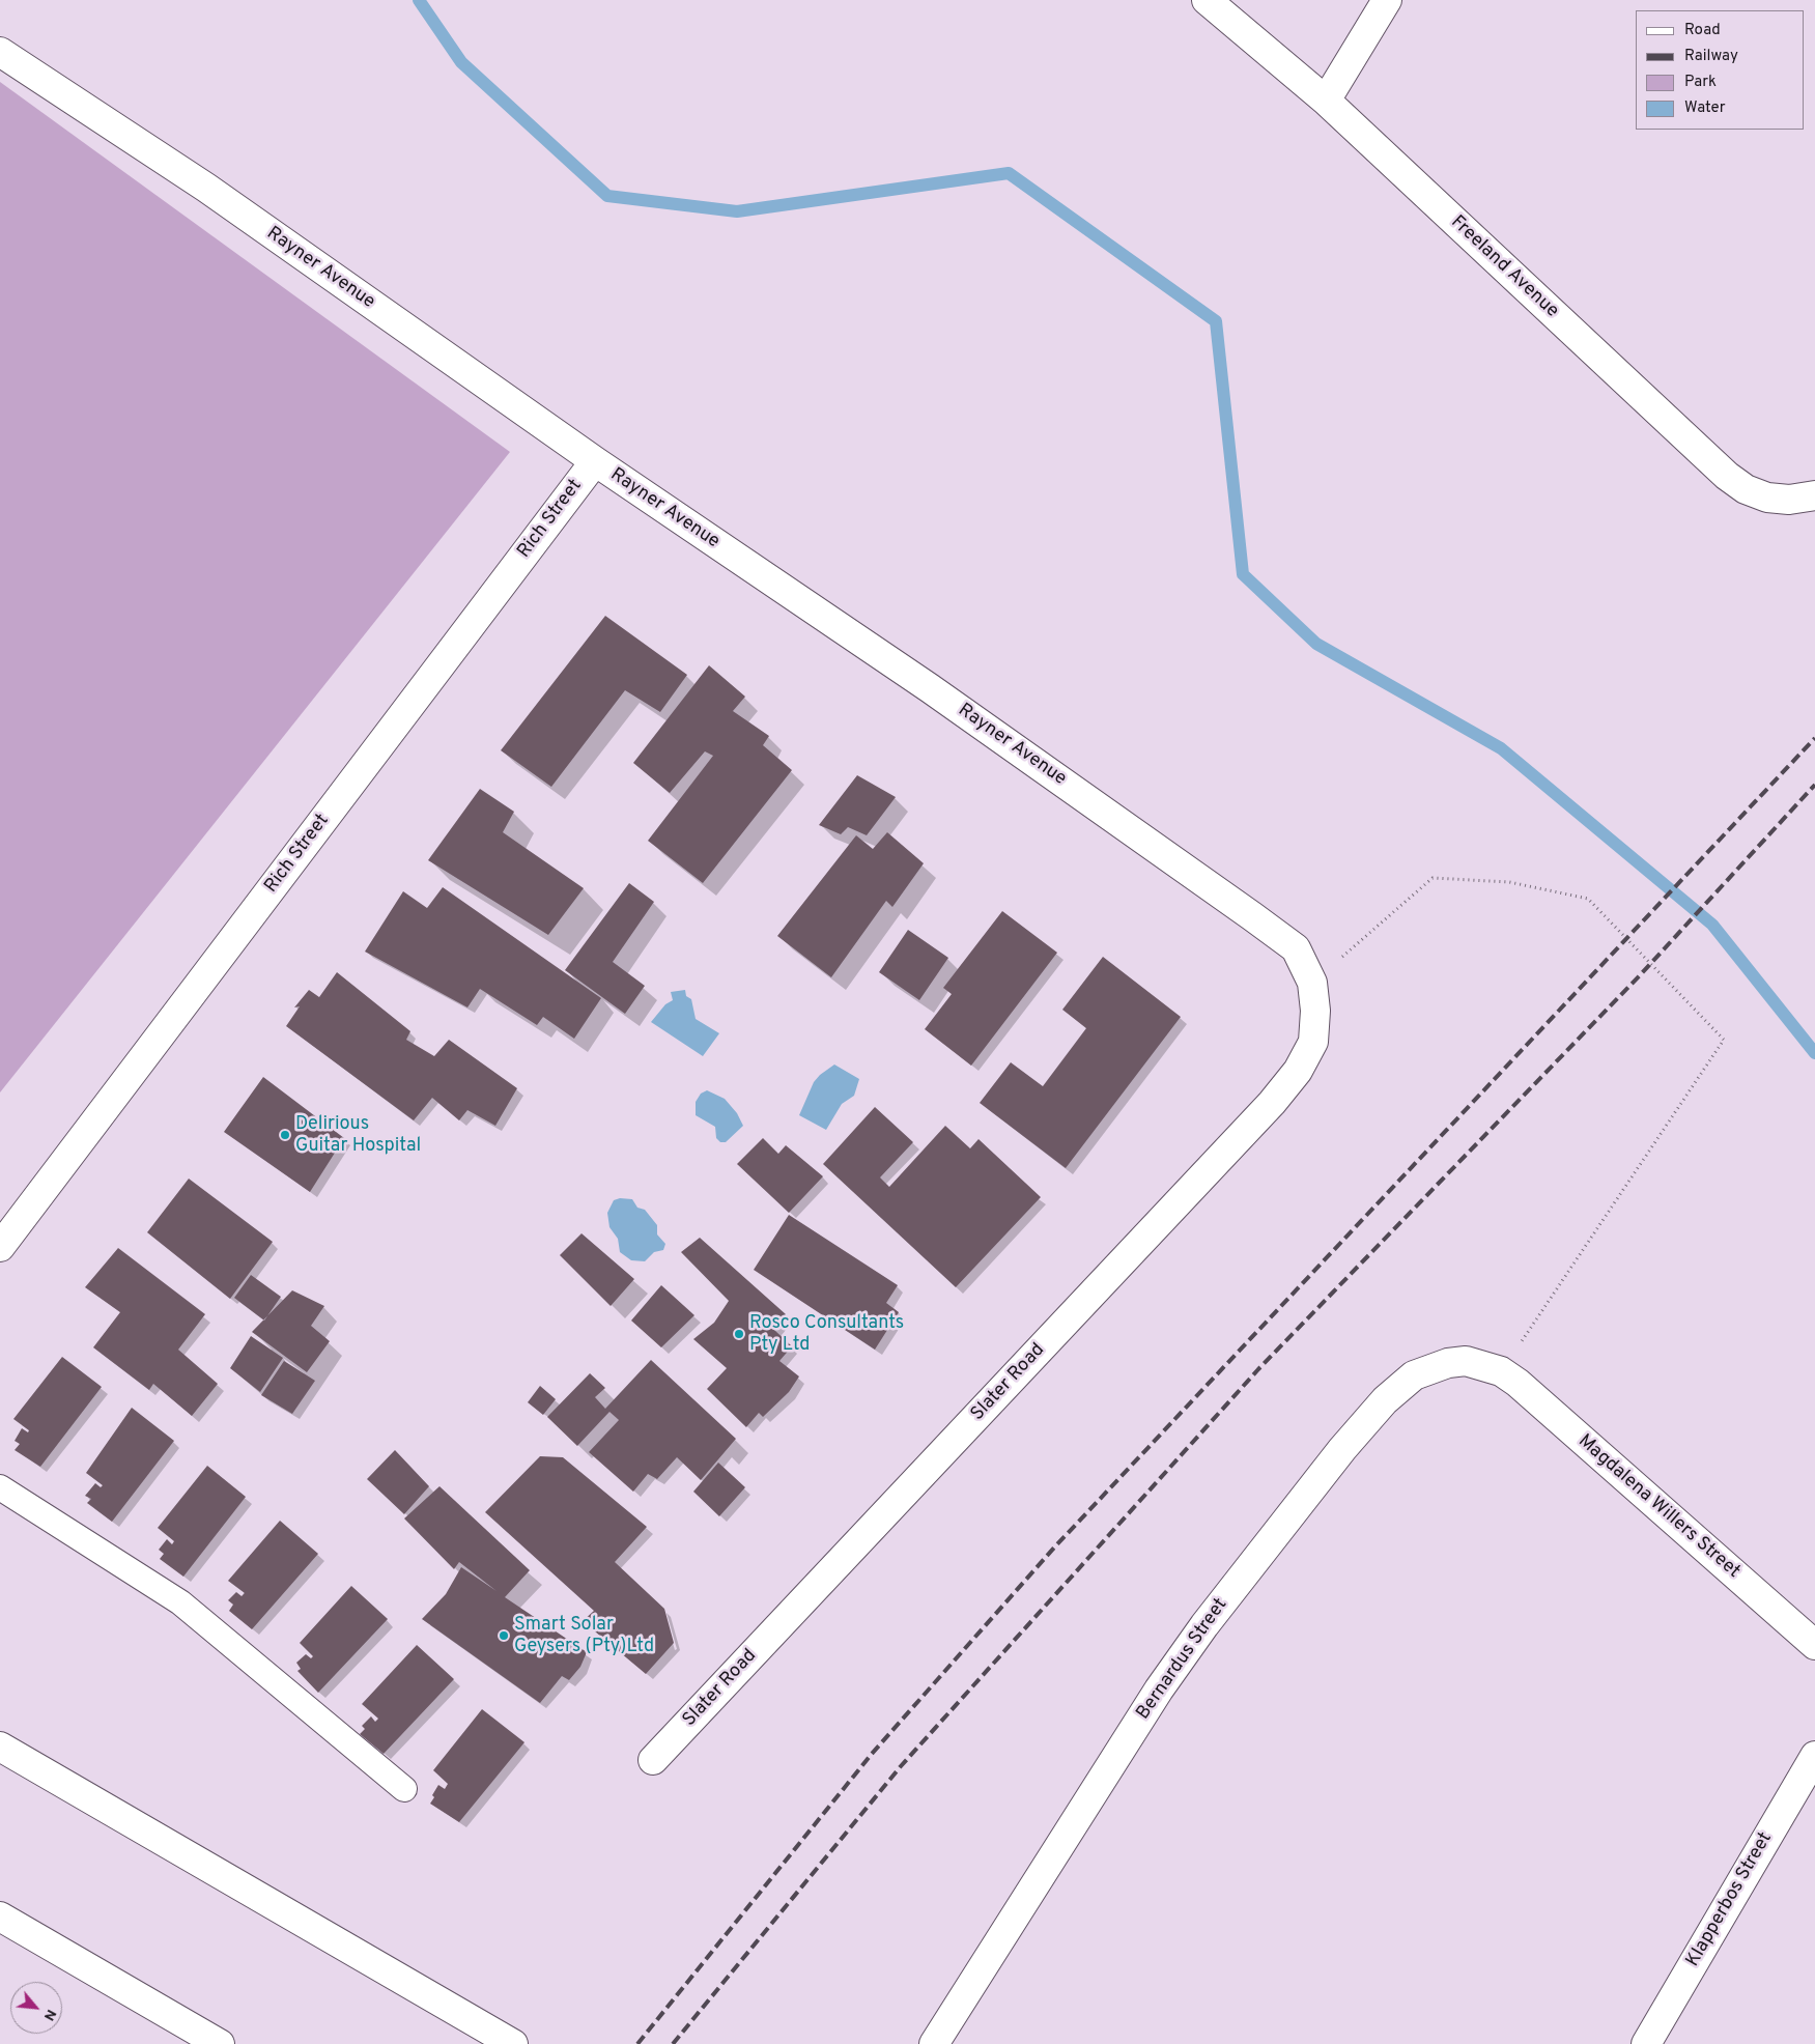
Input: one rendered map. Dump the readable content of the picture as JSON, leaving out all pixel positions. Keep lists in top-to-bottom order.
{
  "streets": {
    "main road": [
      "Freeland Avenue",
      "Rayner Avenue",
      "Rich Street",
      "Slater Road",
      "Magdalena Willers Street",
      "Bernardus Street",
      "Klapperbos Street"
    ]
  },
  "crossings": [
    ["Rayner Avenue", "Rich Street"],
    ["Rayner Avenue", "Slater Road"],
    ["Magdalena Willers Street", "Bernardus Street"]
  ],
  "places": ["Delirious Guitar Hospital", "Rosco Consultants Pty Ltd", "Smart Solar Geysers (Pty)Ltd"],
  "legend": [
    "Road",
    "Railway",
    "Park",
    "Water"
  ],
  "north": "bottom right"
}
